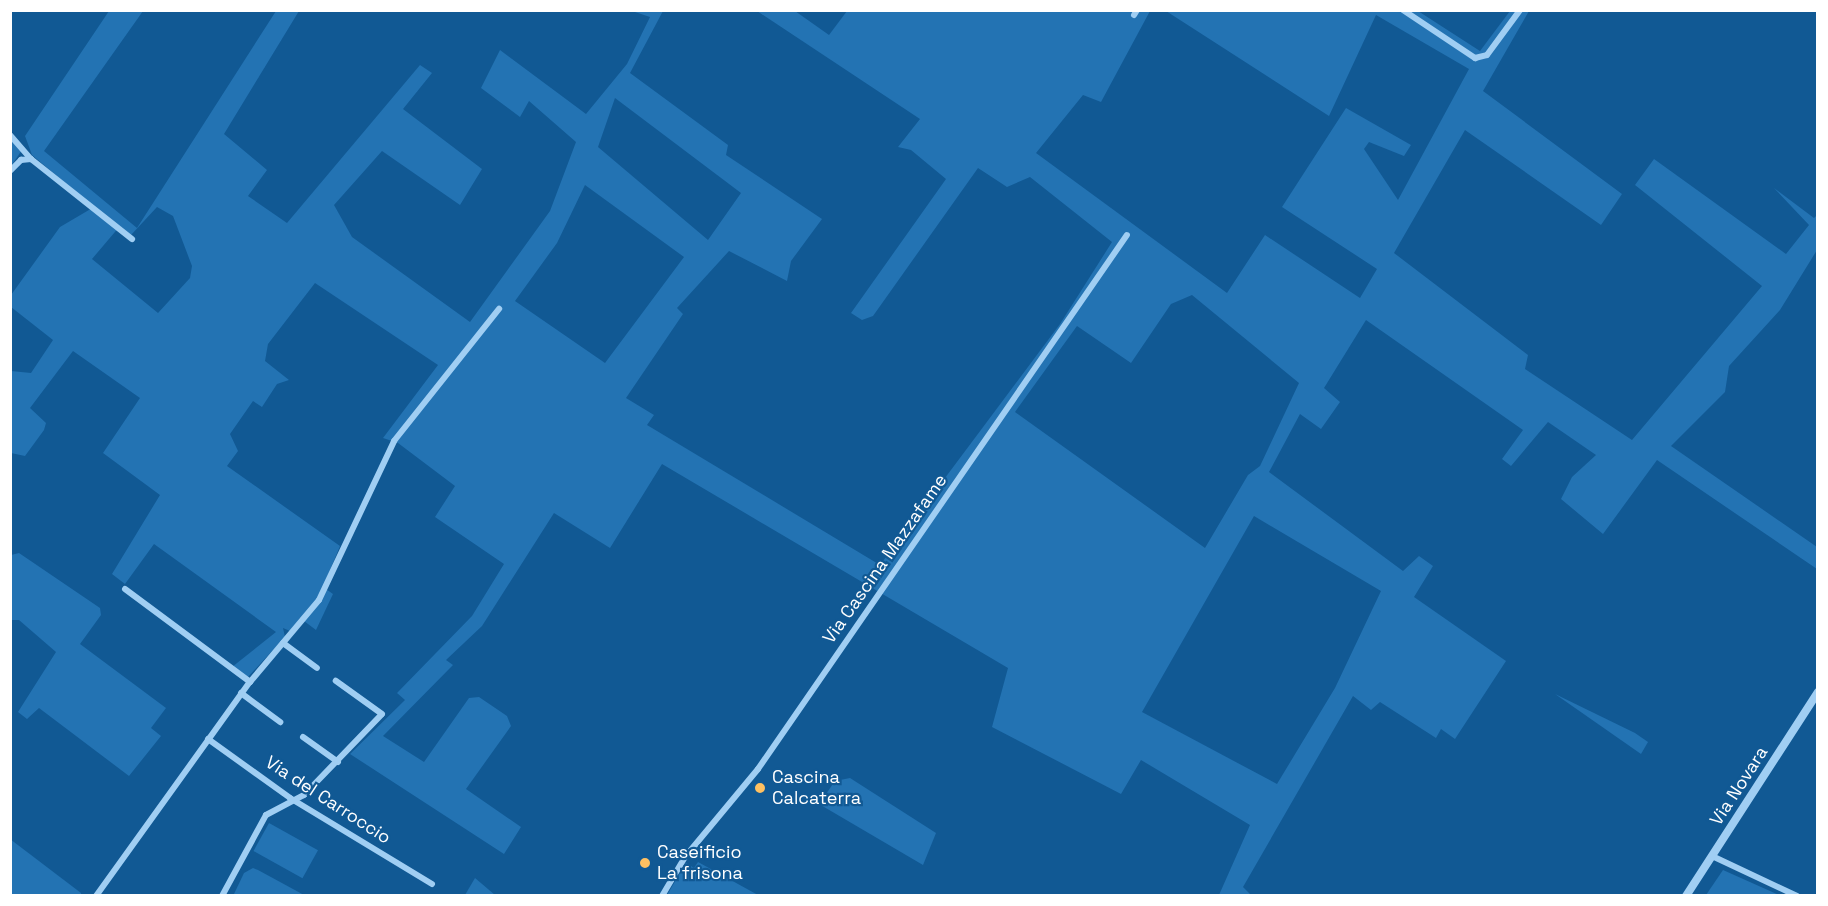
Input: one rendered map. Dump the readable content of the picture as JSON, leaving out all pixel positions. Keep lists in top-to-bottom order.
{
  "streets": {
    "street": ["Via Cascina Mazzafame", "Via Novara", "Via del Carroccio"]
  },
  "places": ["Cascina Calcaterra", "Caseificio La frisona"]
}
